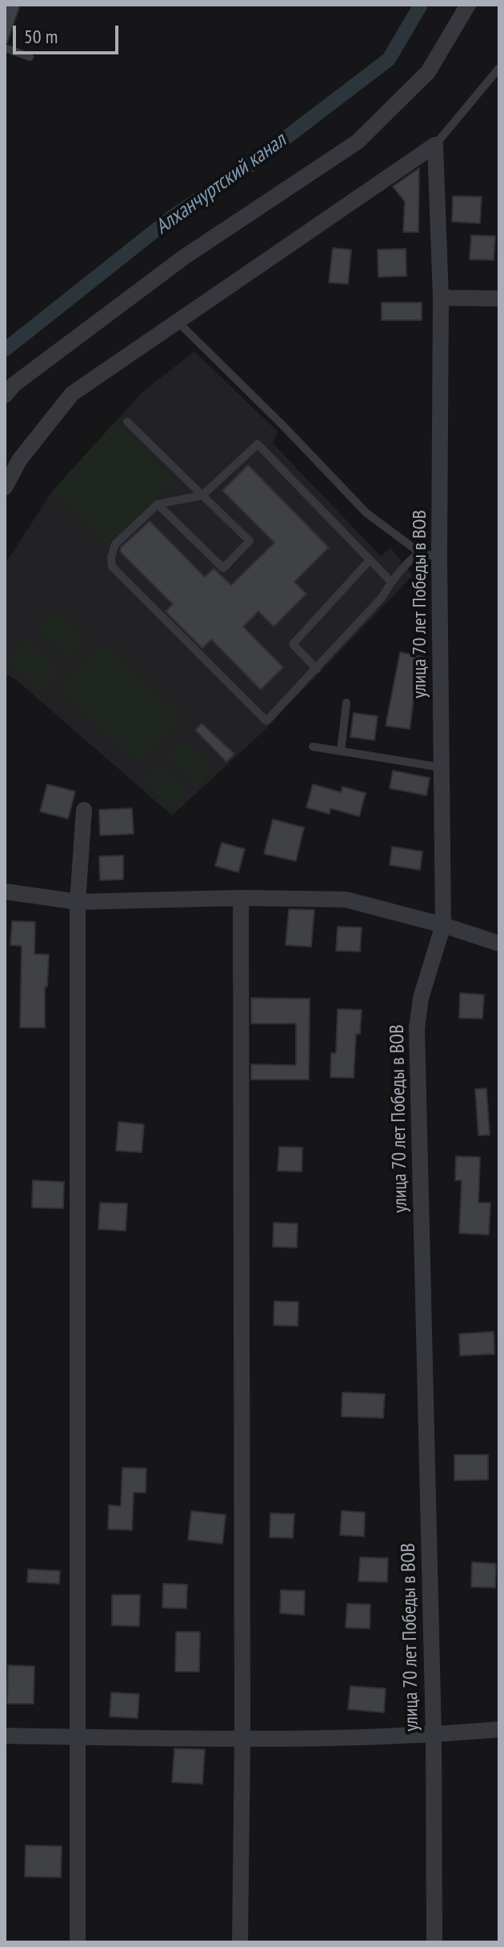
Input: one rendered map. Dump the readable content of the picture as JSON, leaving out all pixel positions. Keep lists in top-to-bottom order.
{
  "streets": {
    "street": ["улица 70 лет Победы в ВОВ"]
  },
  "water": ["Алханчуртский канал"],
  "scale_bar": "50 m"
}
